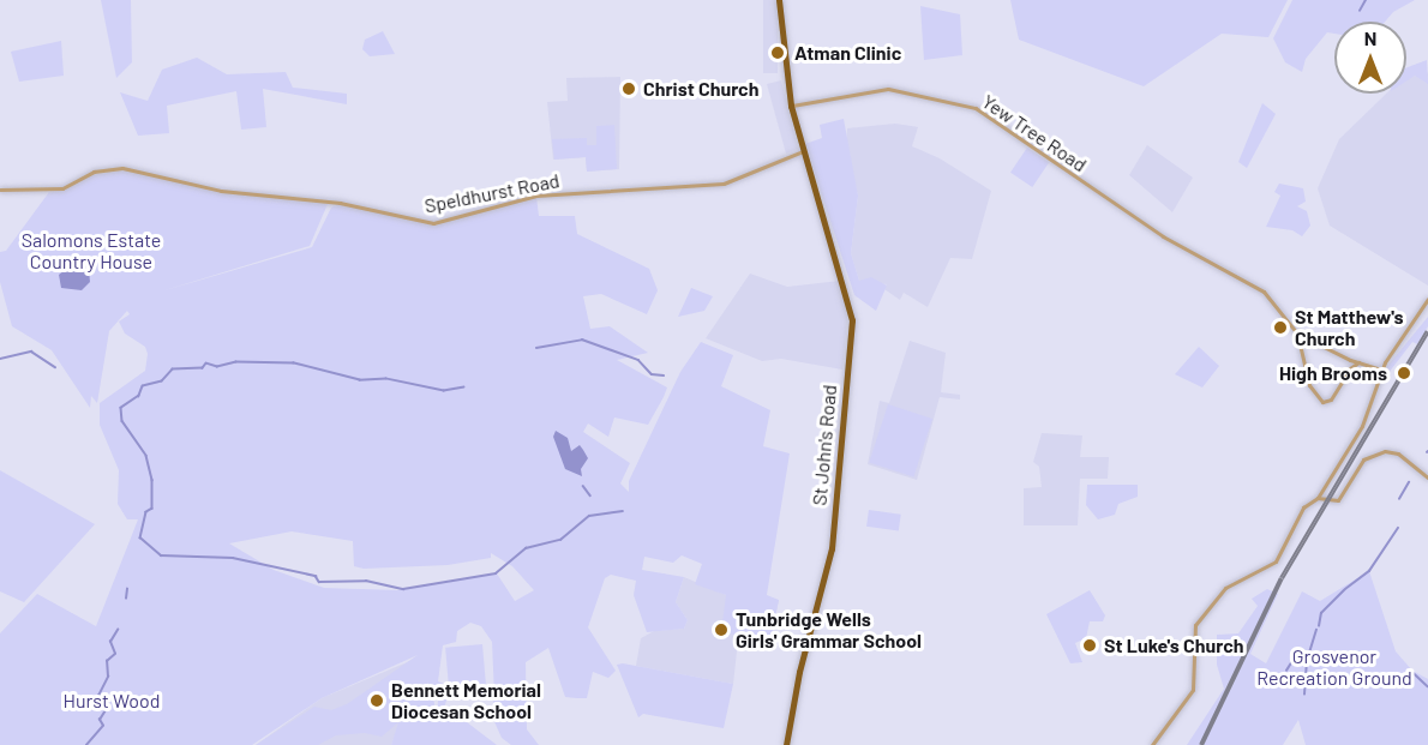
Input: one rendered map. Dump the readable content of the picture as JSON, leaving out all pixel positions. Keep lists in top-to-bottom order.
{
  "streets": {
    "highway": ["St John's Road"],
    "street": ["Yew Tree Road", "Speldhurst Road"]
  },
  "crossings": [
    ["Yew Tree Road", "St John's Road"],
    ["Speldhurst Road", "St John's Road"]
  ],
  "parks": ["Salomons Estate Country House", "Grosvenor Recreation Ground", "Hurst Wood"],
  "places": [
    "Atman Clinic",
    "Christ Church",
    "St Matthew's Church",
    "High Brooms",
    "Tunbridge Wells Girls' Grammar School",
    "St Luke's Church",
    "Bennett Memorial Diocesan School"
  ],
  "north": "top"
}
